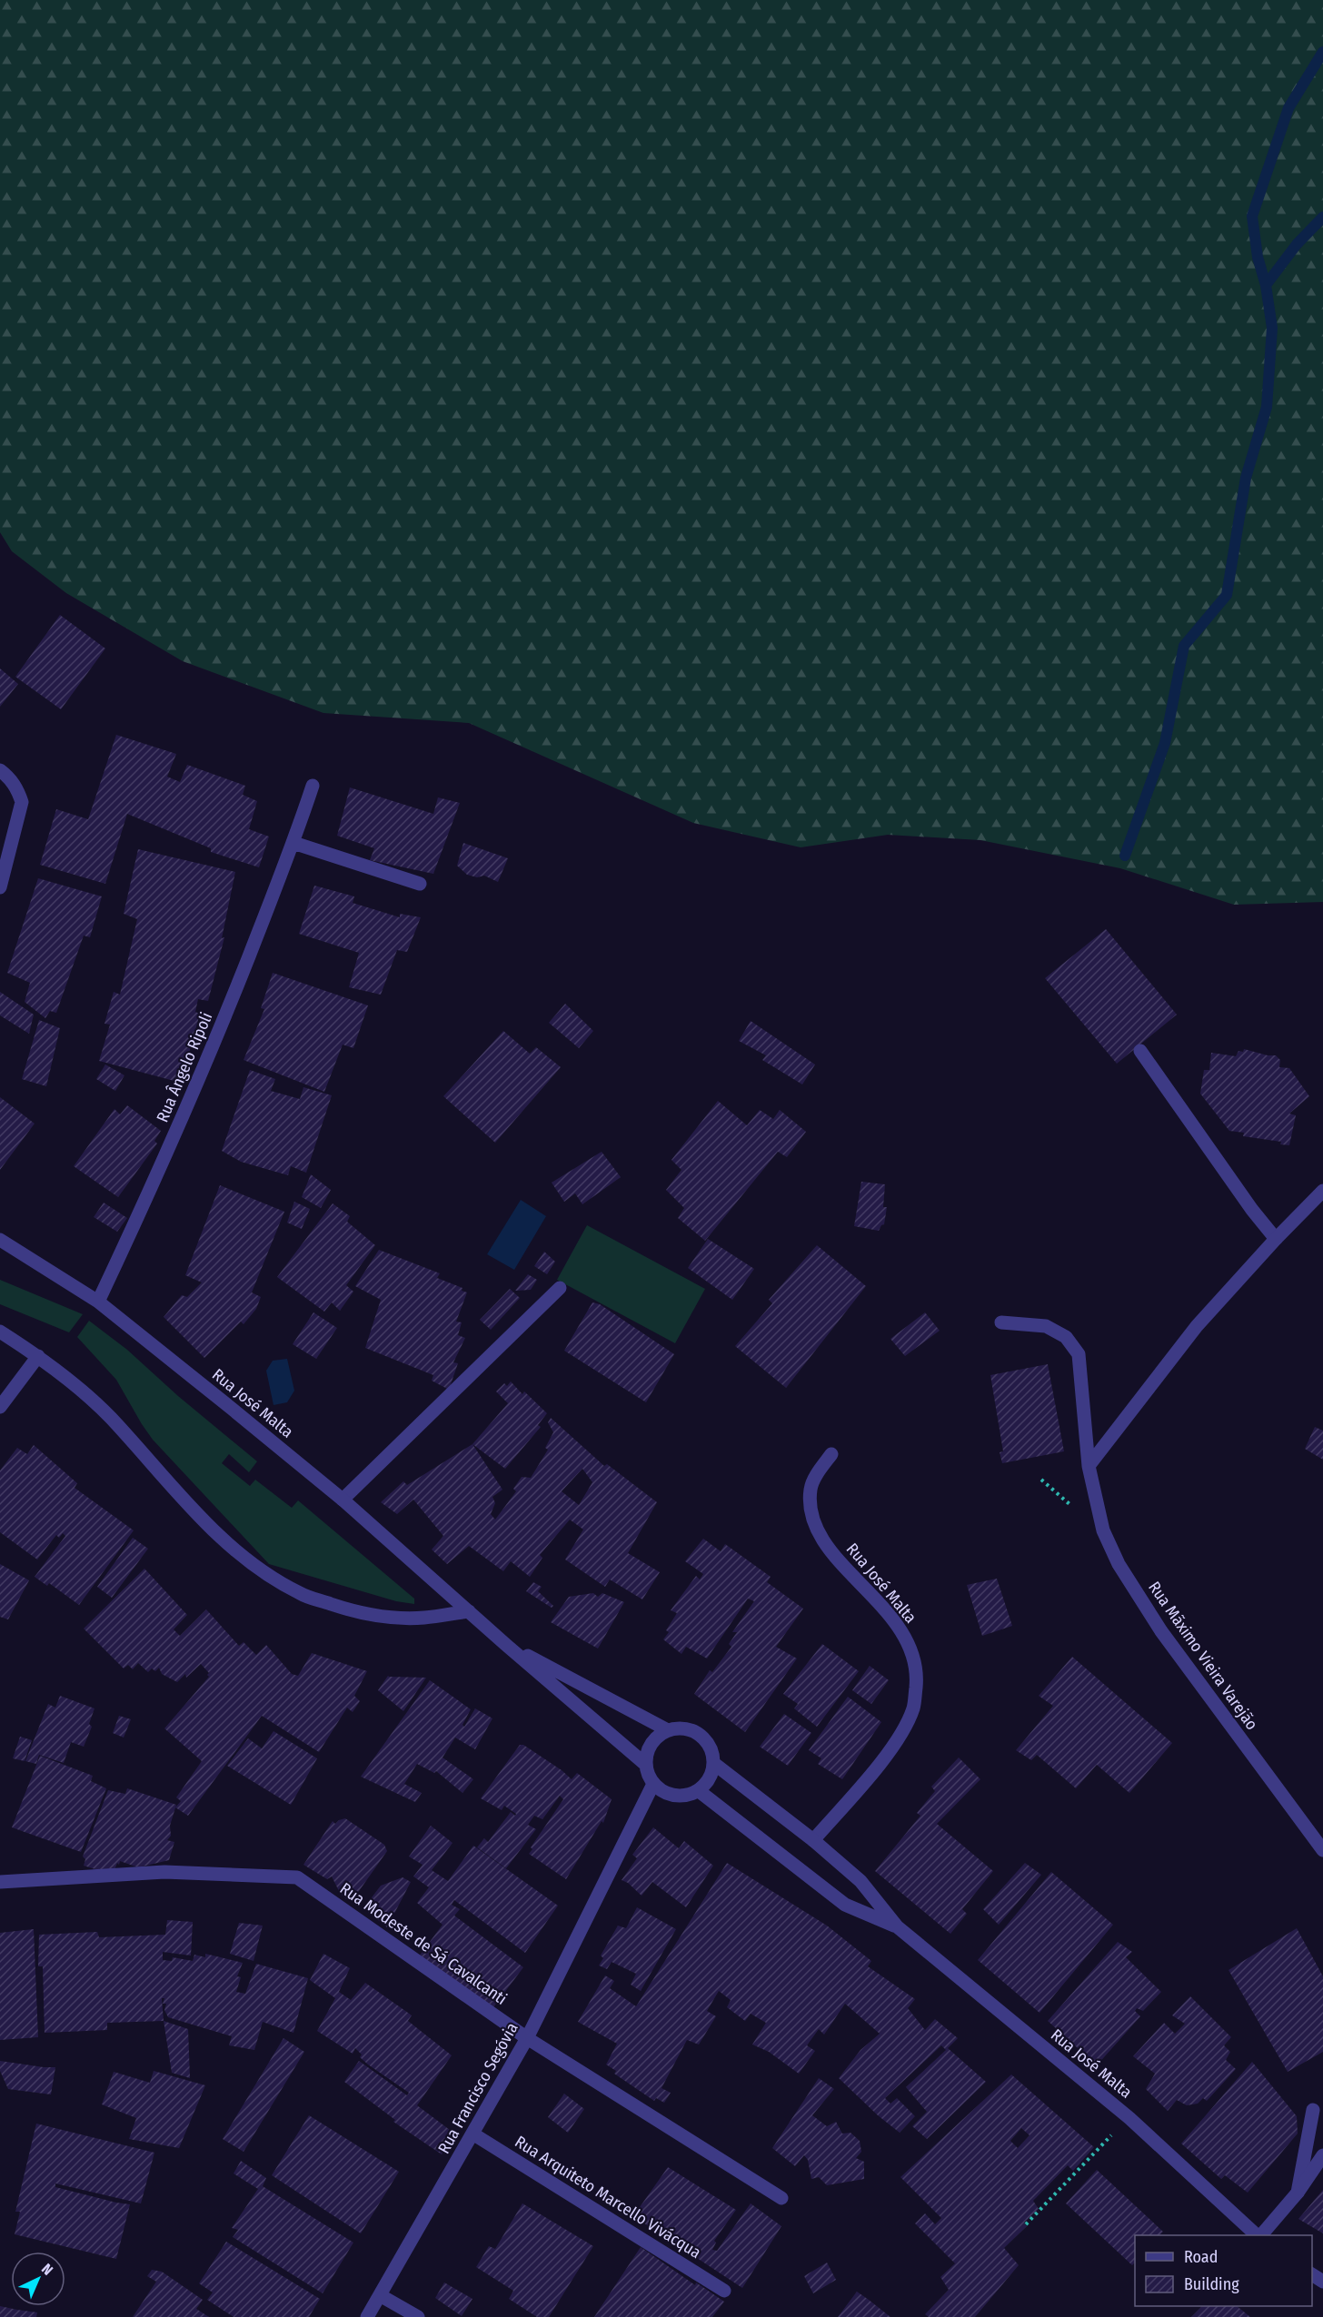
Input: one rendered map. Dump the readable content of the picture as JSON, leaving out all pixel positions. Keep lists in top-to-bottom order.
{
  "streets": {
    "street": [
      "Rua Ângelo Ripoli",
      "Rua José Malta",
      "Rua Mãximo Vieira Varejão",
      "Rua Modeste de Sá Cavalcanti",
      "Rua Francisco Segóvia",
      "Rua Arquiteto Marcello Vivácqua"
    ]
  },
  "crossings": [
    ["Rua Ângelo Ripoli", "Rua José Malta"],
    ["Rua José Malta", "Rua Francisco Segóvia"],
    ["Rua Modeste de Sá Cavalcanti", "Rua Francisco Segóvia"],
    ["Rua Francisco Segóvia", "Rua Arquiteto Marcello Vivácqua"]
  ],
  "legend": ["Road", "Building"],
  "north": "top right"
}
